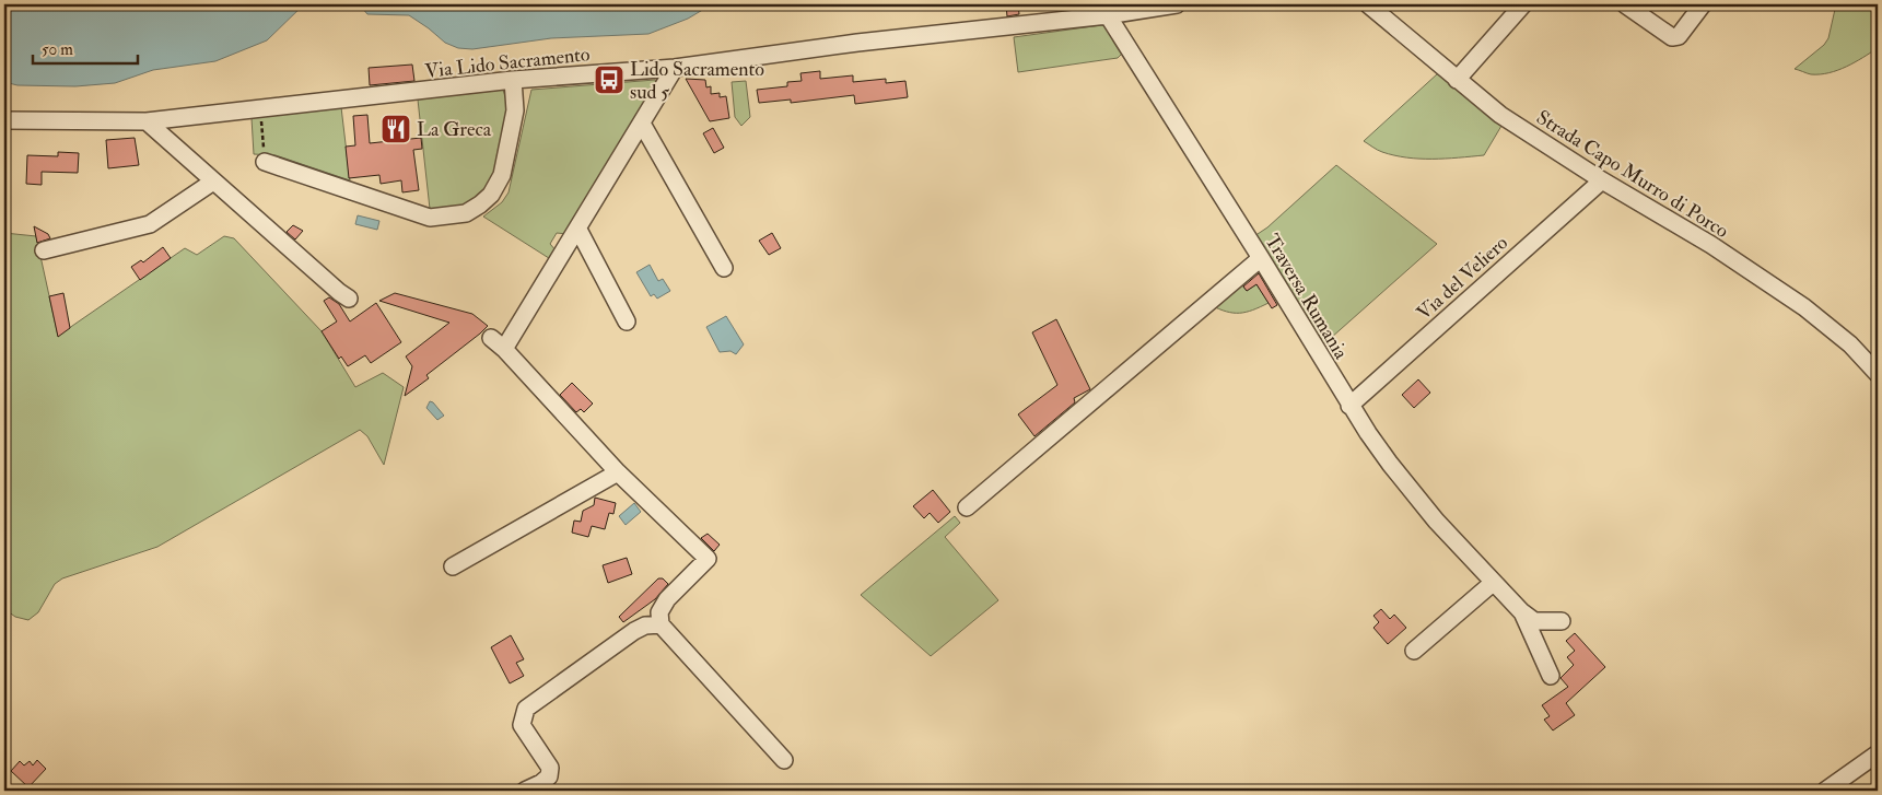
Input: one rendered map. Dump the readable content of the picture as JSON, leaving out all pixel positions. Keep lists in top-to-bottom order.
{
  "streets": {
    "street": [
      "Via Lido Sacramento",
      "Strada Capo Murro di Porco",
      "Via del Veliero",
      "Traversa Rumania"
    ]
  },
  "crossings": [
    ["Via Lido Sacramento", "Traversa Rumania"],
    ["Strada Capo Murro di Porco", "Via del Veliero"],
    ["Via del Veliero", "Traversa Rumania"]
  ],
  "places": {
    "bus stop": ["Lido Sacramento sud 5"],
    "restaurant": ["La Greca"]
  },
  "scale_bar": "50 m"
}
